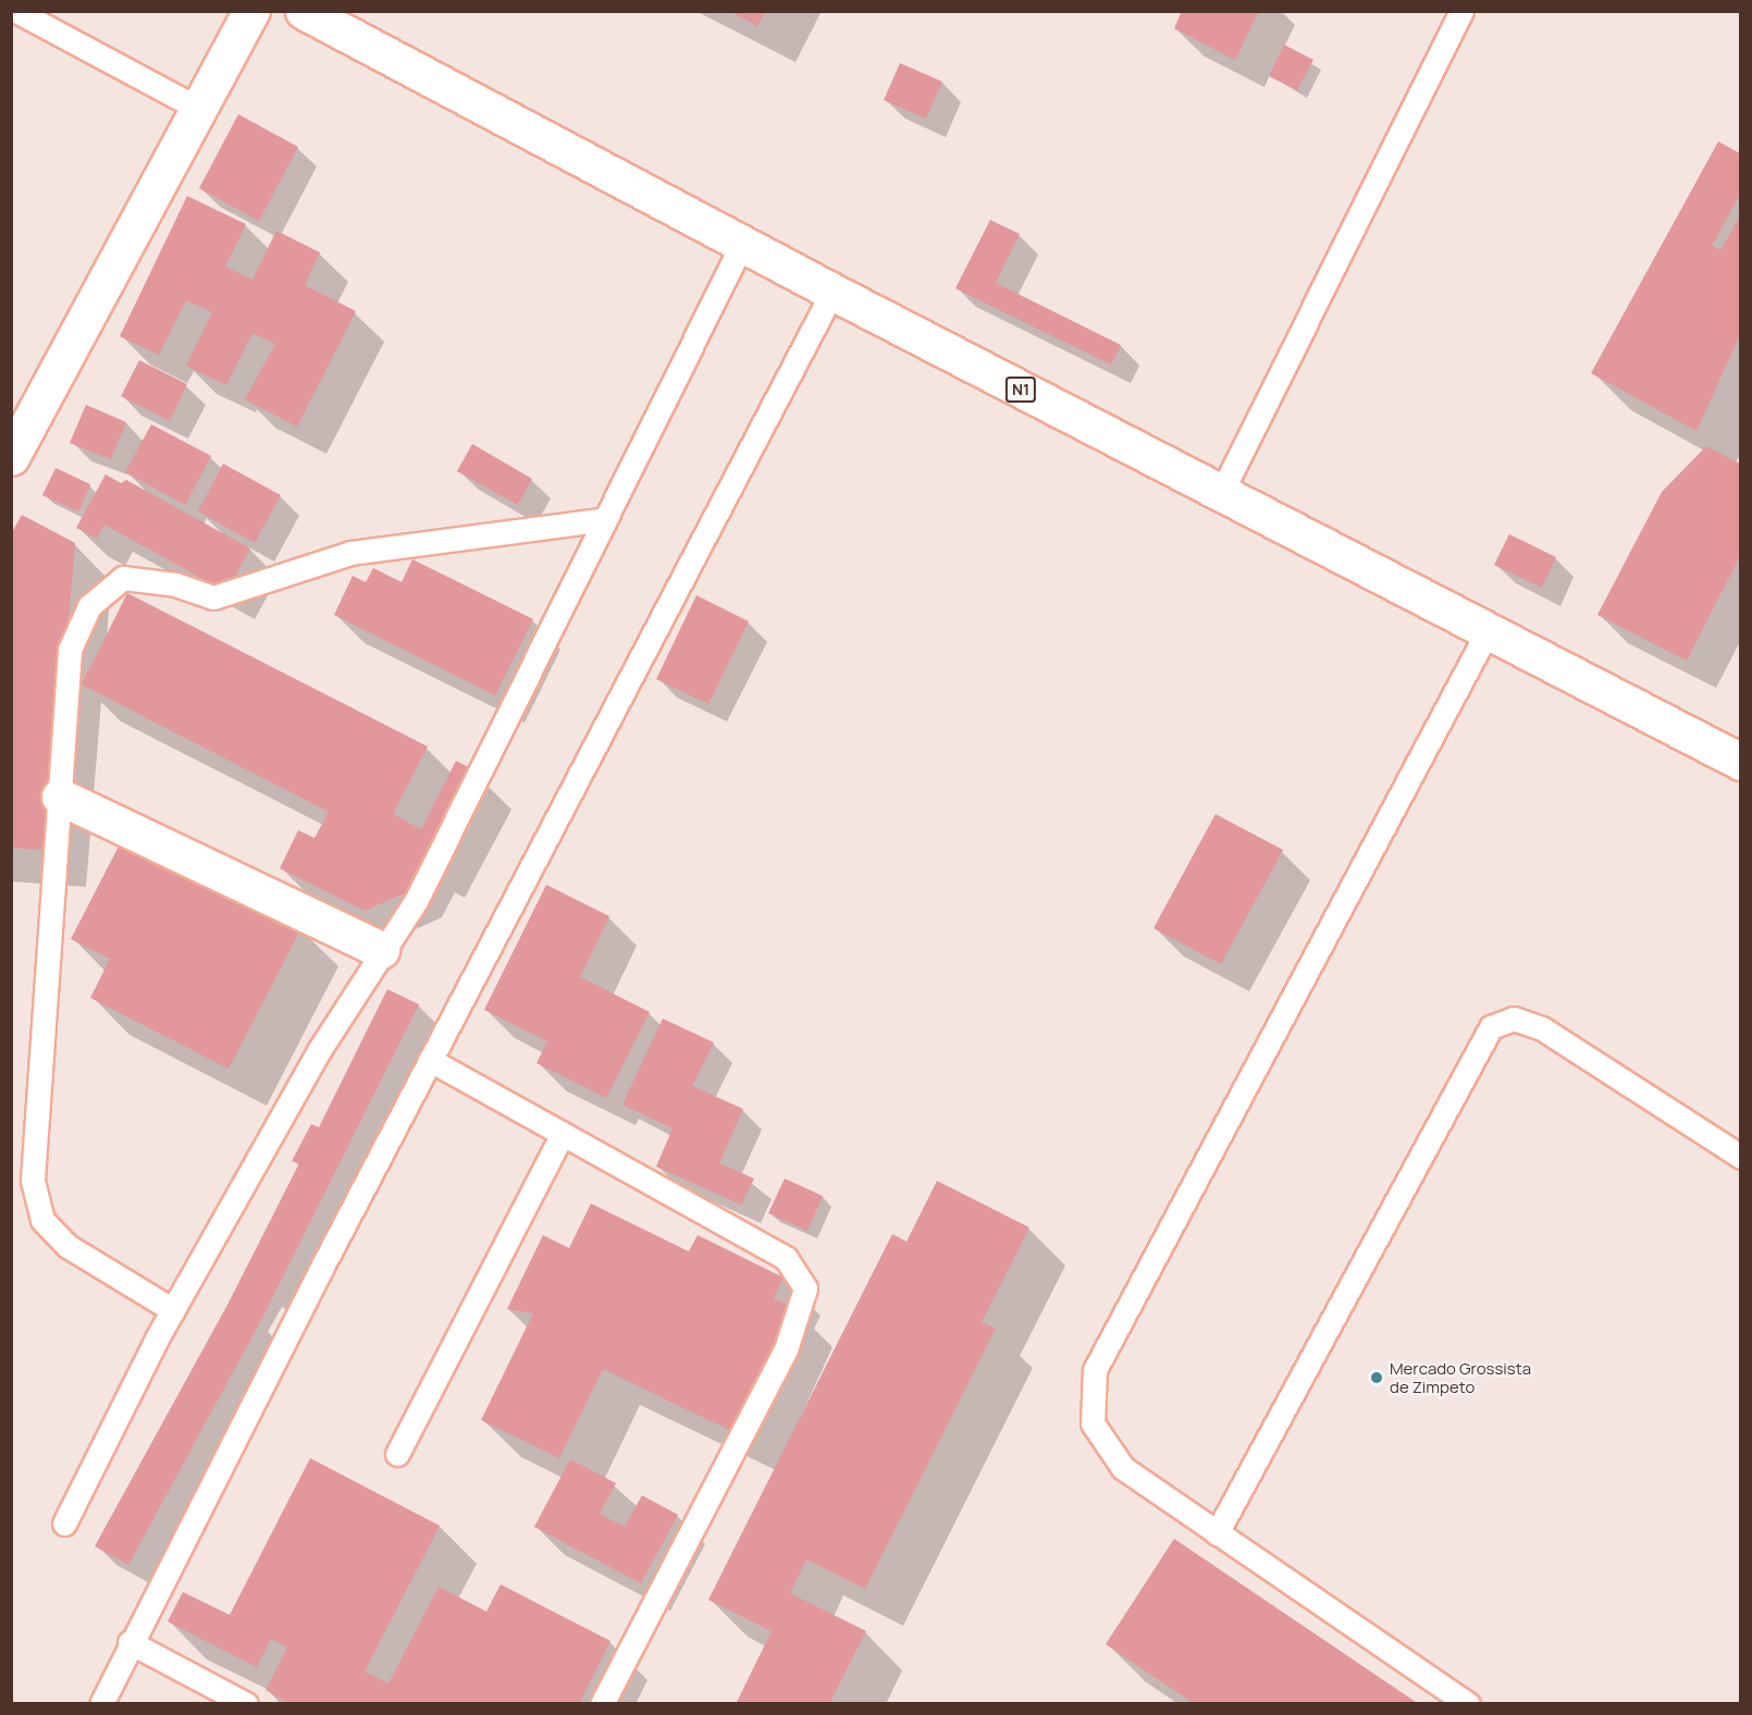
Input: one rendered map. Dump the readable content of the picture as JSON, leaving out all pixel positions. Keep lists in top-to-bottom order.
{
  "streets": {
    "main road": ["N1"]
  },
  "places": ["Mercado Grossista de Zimpeto"]
}
